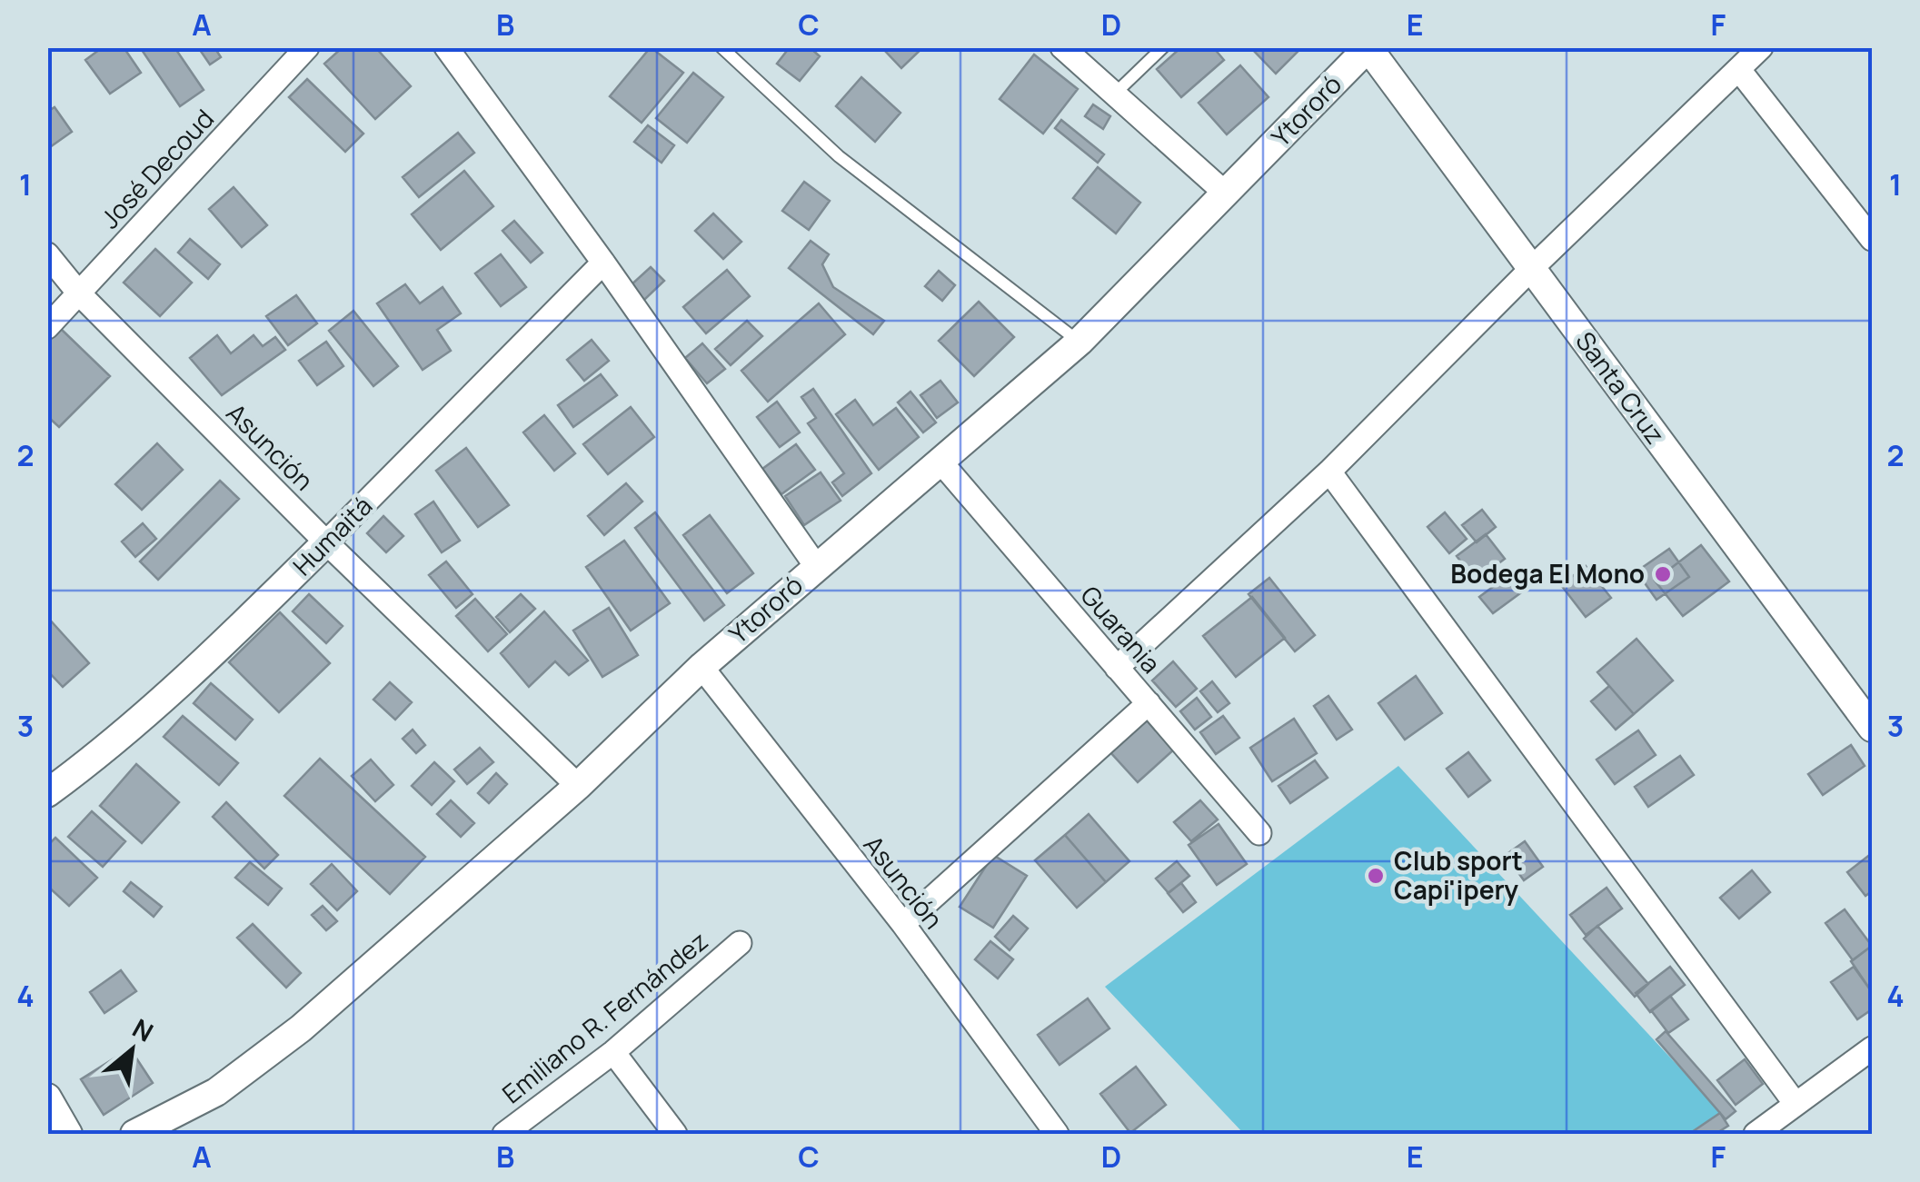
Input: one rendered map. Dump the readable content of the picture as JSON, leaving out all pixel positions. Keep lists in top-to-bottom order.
{
  "streets": {
    "street": [
      "Ytororó",
      "José Decoud",
      "Santa Cruz",
      "Asunción",
      "Humaitá",
      "Guarania",
      "Emiliano R. Fernández"
    ]
  },
  "crossings": [
    ["Ytororó", "Santa Cruz"],
    ["Ytororó", "Asunción"],
    ["Ytororó", "Guarania"],
    ["José Decoud", "Asunción"],
    ["Asunción", "Humaitá"]
  ],
  "places": ["Bodega El Mono", "Club sport Capi'ipery"],
  "north": "top right",
  "grid": {
    "columns": [
      "A",
      "B",
      "C",
      "D",
      "E",
      "F"
    ],
    "rows": [
      "1",
      "2",
      "3",
      "4"
    ]
  }
}
